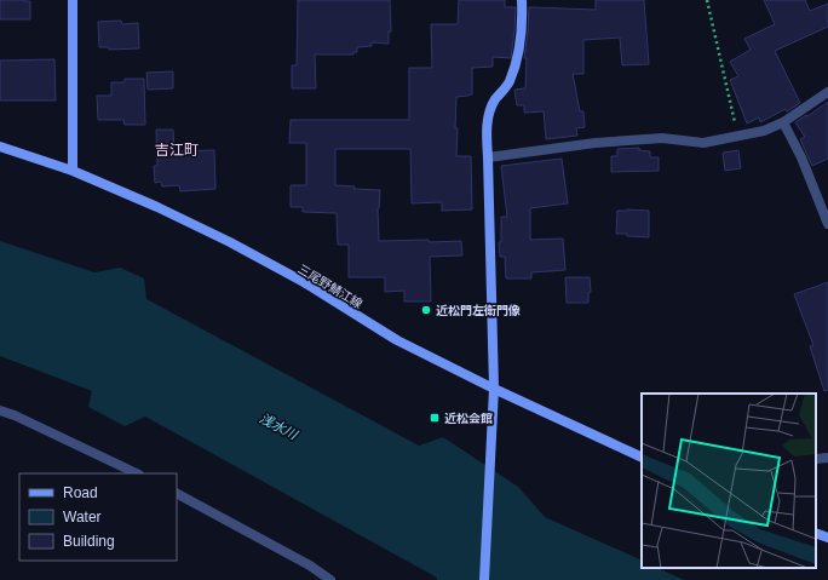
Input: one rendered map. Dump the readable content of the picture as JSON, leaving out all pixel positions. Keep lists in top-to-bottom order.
{
  "streets": {
    "street": ["三尾野鯖江線"]
  },
  "districts": ["吉江町"],
  "water": ["浅水川"],
  "places": {
    "other": ["近松門左衛門像"],
    "transit": ["近松会館"]
  },
  "legend": ["Road", "Water", "Building"]
}
